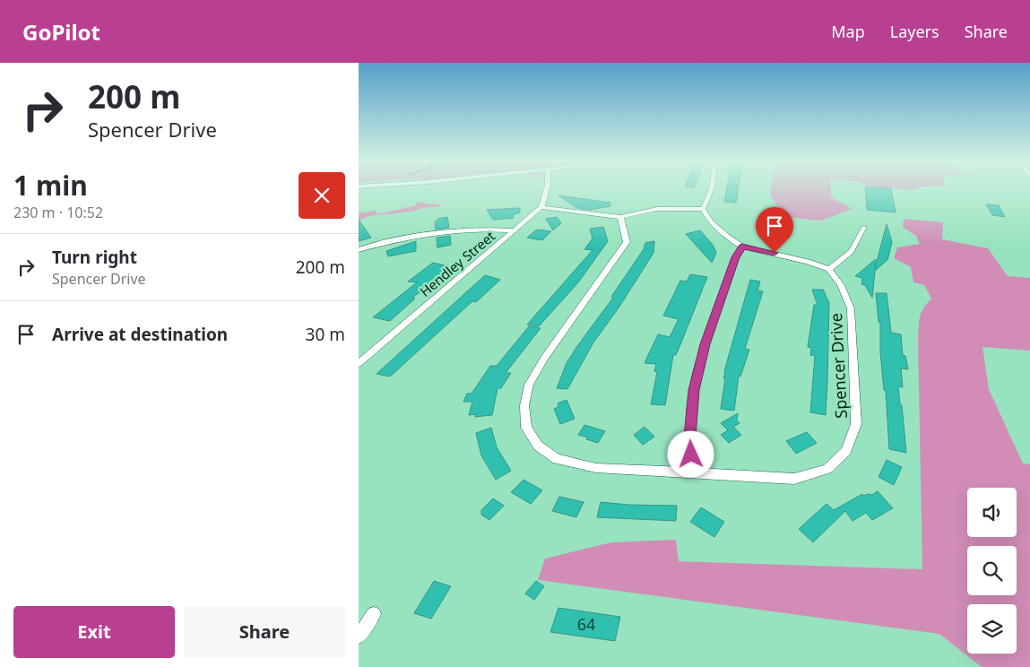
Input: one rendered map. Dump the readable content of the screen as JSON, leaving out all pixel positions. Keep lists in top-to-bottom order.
{
  "streets": {
    "street": ["Hendley Street", "Spencer Drive"]
  },
  "house_numbers": ["64"],
  "page": {
    "header": "GoPilot",
    "nav": ["Map", "Layers", "Share"],
    "turn": ["200 m", "Spencer Drive"],
    "heading": ["1 min", "230 m · 10:52"],
    "list": [
      {
        "name": "Turn right",
        "note": "Spencer Drive",
        "value": "200 m"
      },
      {
        "name": "Arrive at destination",
        "value": "30 m"
      }
    ],
    "buttons": ["Exit", "Share"]
  }
}
